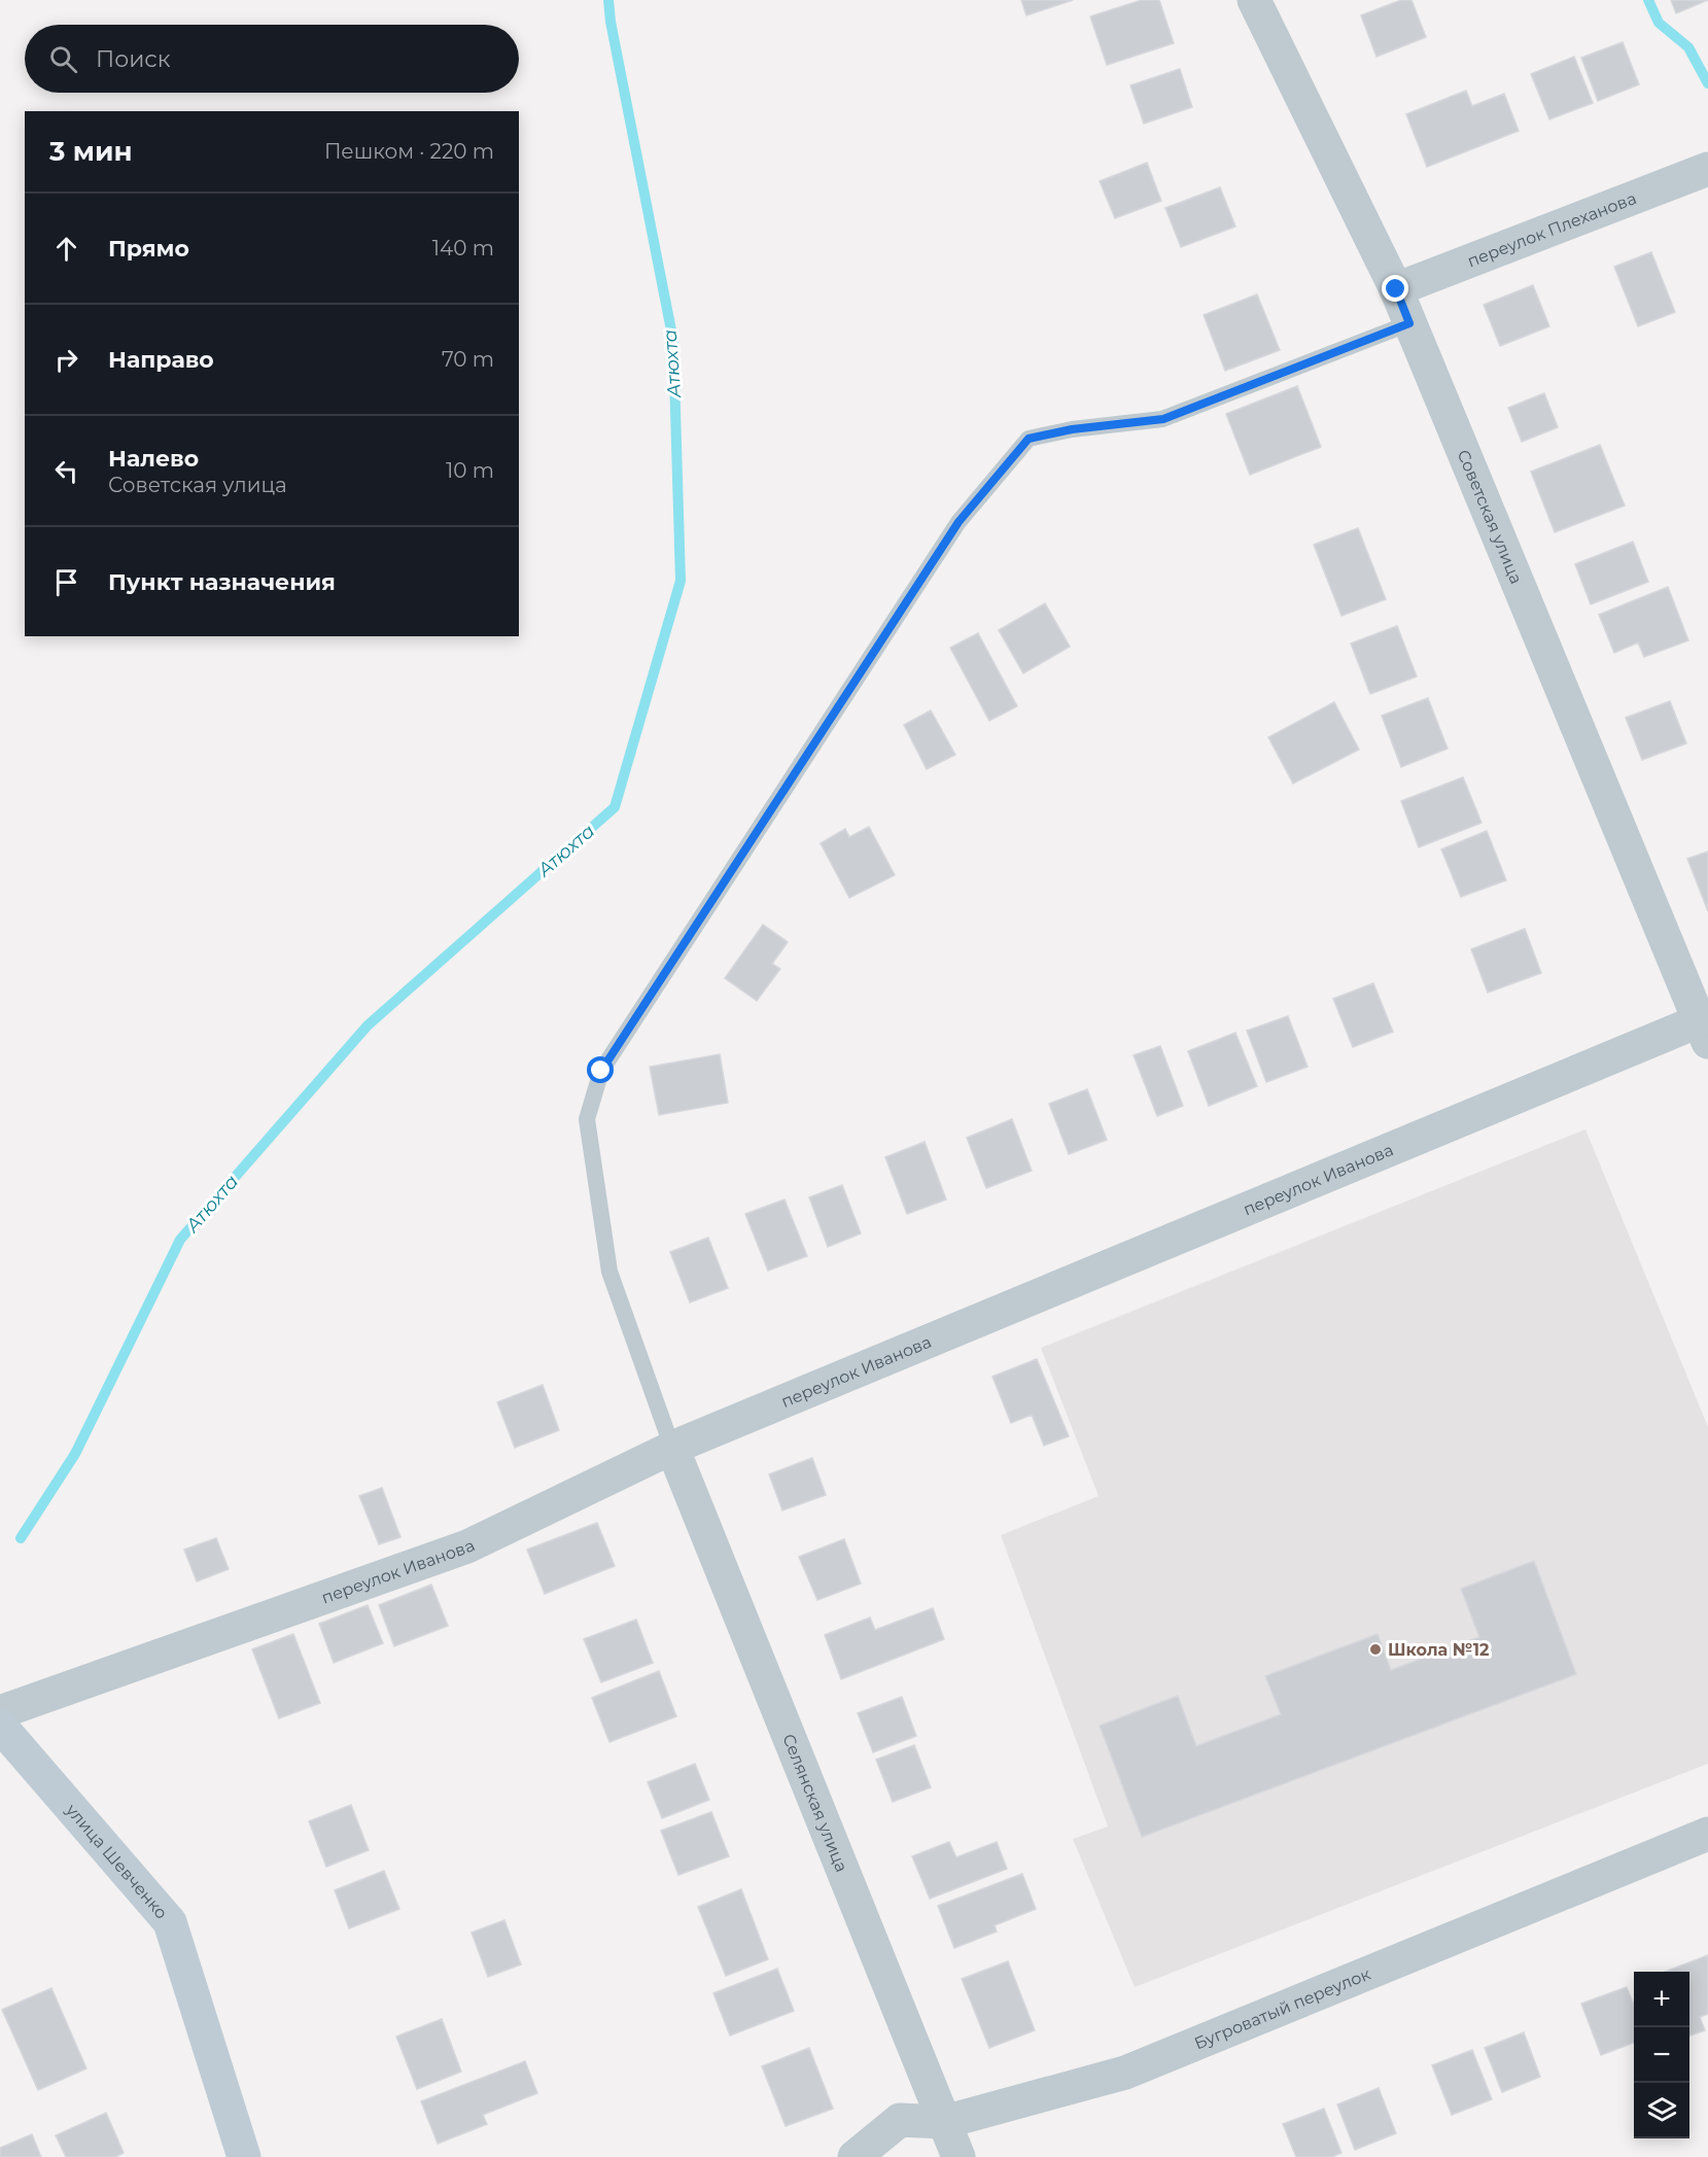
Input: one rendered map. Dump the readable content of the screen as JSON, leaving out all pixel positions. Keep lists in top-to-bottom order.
{
  "streets": {
    "street": [
      "переулок Плеханова",
      "Советская улица",
      "переулок Иванова",
      "Селянская улица",
      "улица Шевченко",
      "Бугроватый переулок"
    ]
  },
  "crossings": [
    ["переулок Плеханова", "Советская улица"],
    ["Советская улица", "переулок Иванова"],
    ["переулок Иванова", "Селянская улица"],
    ["Селянская улица", "Бугроватый переулок"]
  ],
  "water": ["Атюхта"],
  "places": ["Школа №12"],
  "page": {
    "search": "Поиск",
    "heading": ["3 мин", "Пешком · 220 m"],
    "list": [
      ["Прямо", "140 m"],
      ["Направо", "70 m"],
      ["Налево", "Советская улица", "10 m"],
      "Пункт назначения"
    ],
    "map_buttons": ["+", "−"]
  }
}
